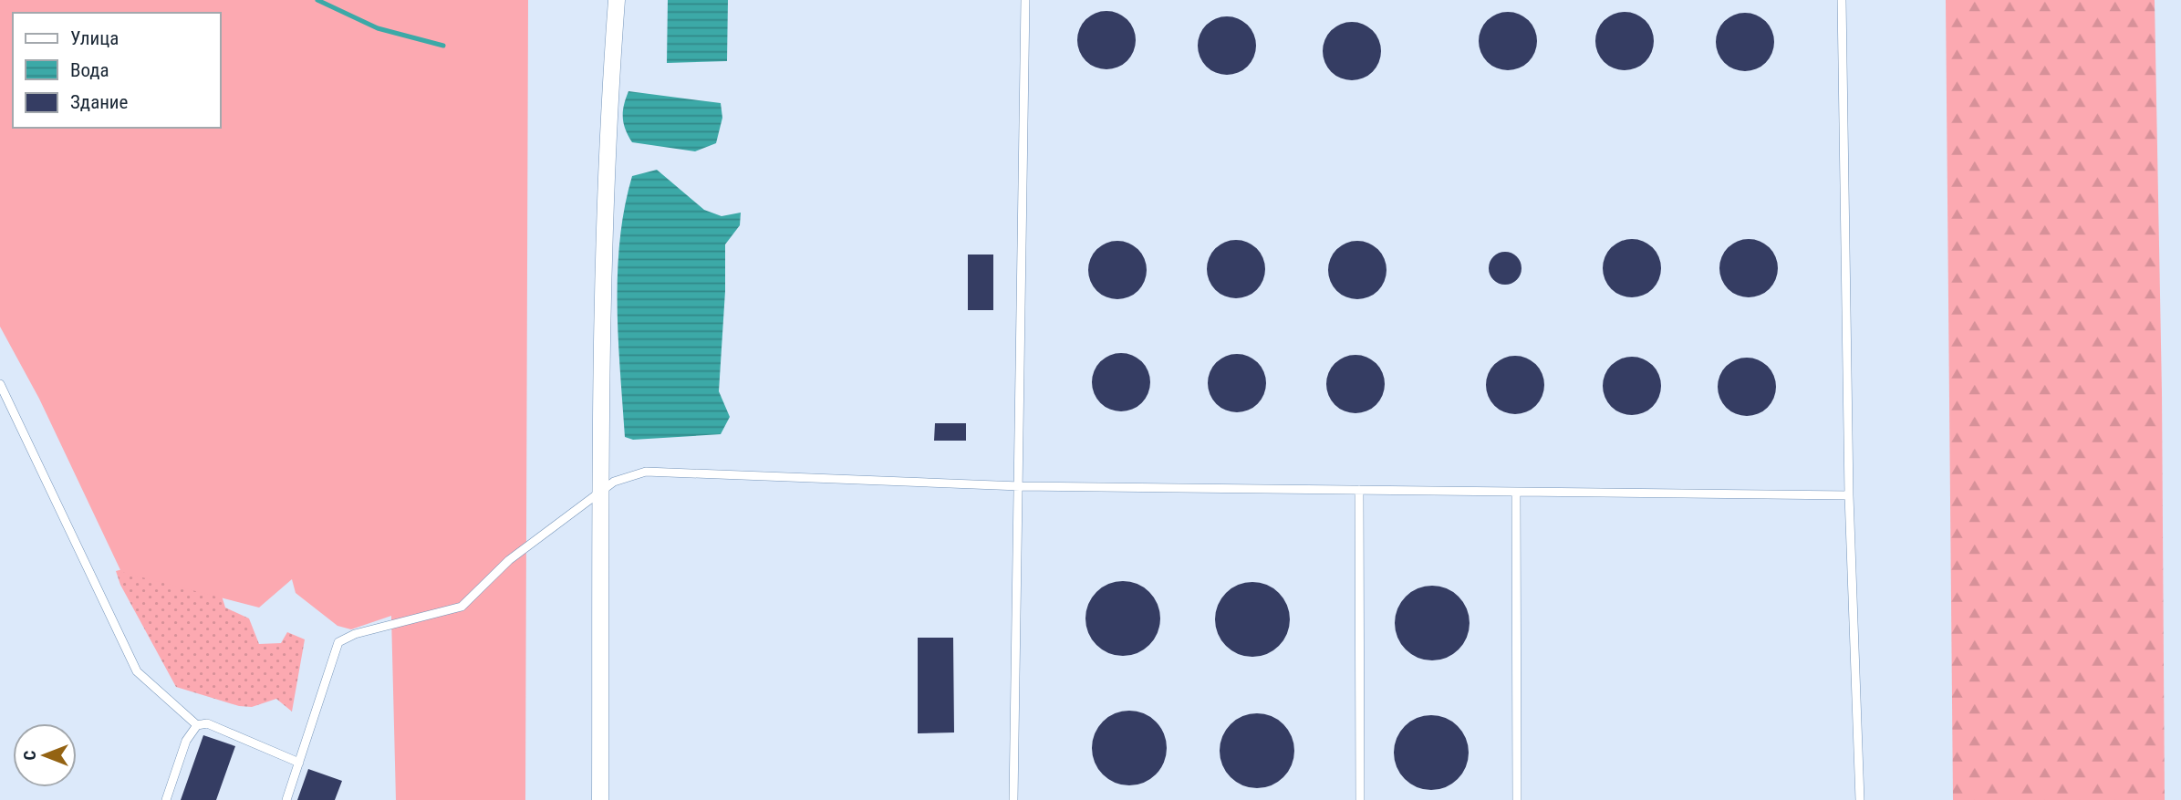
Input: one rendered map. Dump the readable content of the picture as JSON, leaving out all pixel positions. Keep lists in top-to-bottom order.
{
  "legend": ["Улица", "Вода", "Здание"],
  "north": "left"
}
